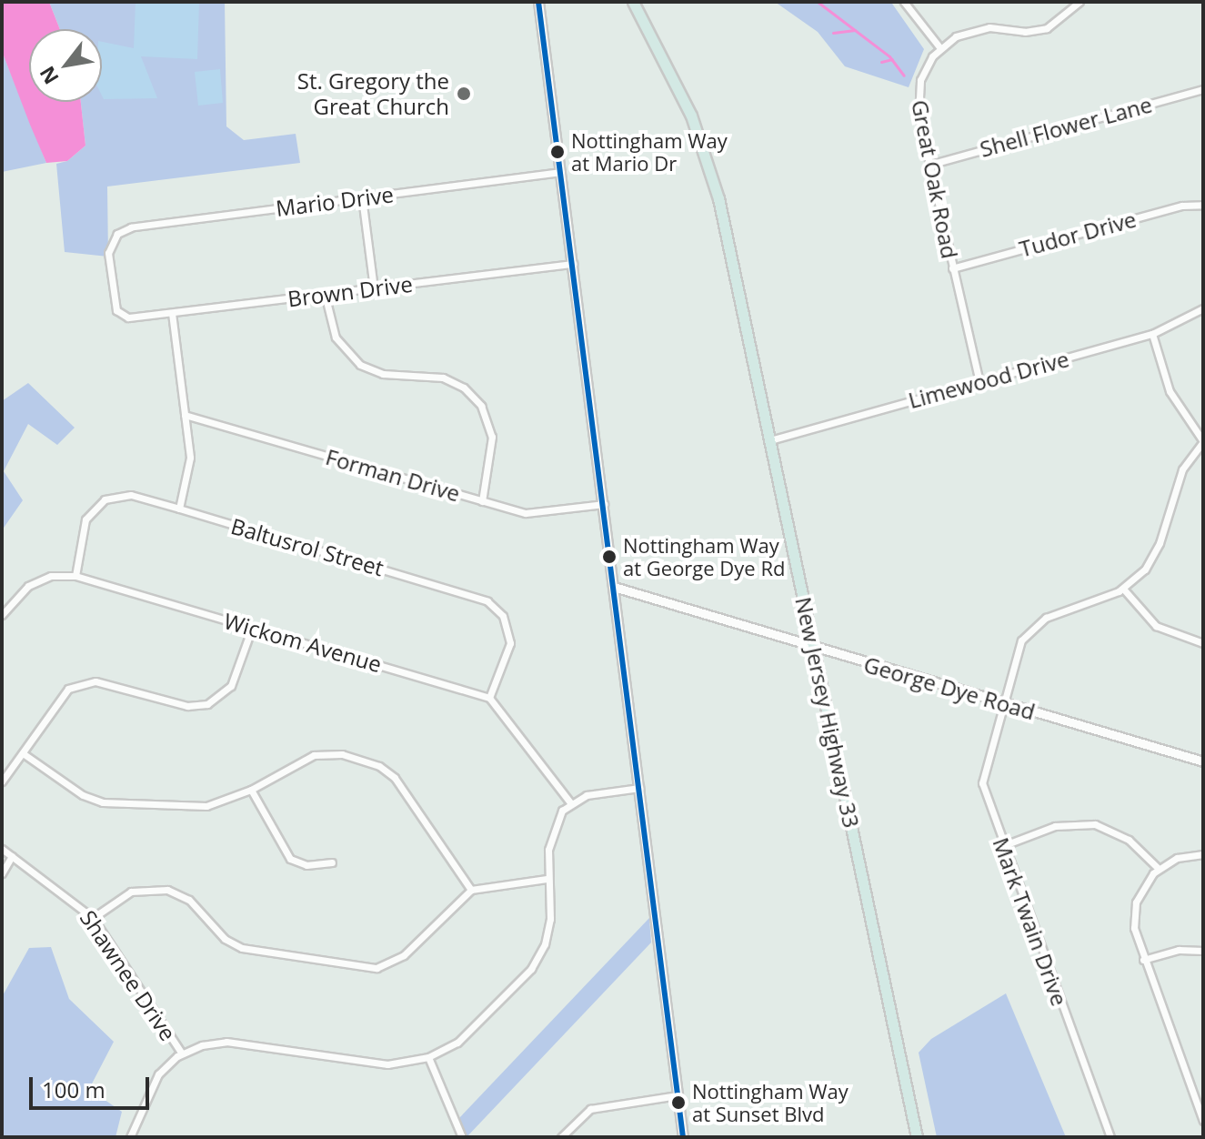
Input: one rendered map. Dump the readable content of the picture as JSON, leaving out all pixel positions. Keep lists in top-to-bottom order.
{
  "streets": {
    "main road": ["New Jersey Highway 33"],
    "street": [
      "Shell Flower Lane",
      "Great Oak Road",
      "Mario Drive",
      "Tudor Drive",
      "Brown Drive",
      "Limewood Drive",
      "Forman Drive",
      "Baltusrol Street",
      "Wickom Avenue",
      "George Dye Road",
      "Mark Twain Drive",
      "Shawnee Drive"
    ]
  },
  "crossings": [
    ["Shell Flower Lane", "Great Oak Road"],
    ["Great Oak Road", "Tudor Drive"],
    ["Great Oak Road", "Limewood Drive"],
    ["Mario Drive", "Brown Drive"],
    ["Limewood Drive", "New Jersey Highway 33"],
    ["Baltusrol Street", "Wickom Avenue"],
    ["George Dye Road", "New Jersey Highway 33"],
    ["George Dye Road", "Mark Twain Drive"]
  ],
  "places": [
    "St. Gregory the Great Church",
    "Nottingham Way at Mario Dr",
    "Nottingham Way at George Dye Rd",
    "Nottingham Way at Sunset Blvd"
  ],
  "scale_bar": "100 m",
  "north": "bottom left"
}
